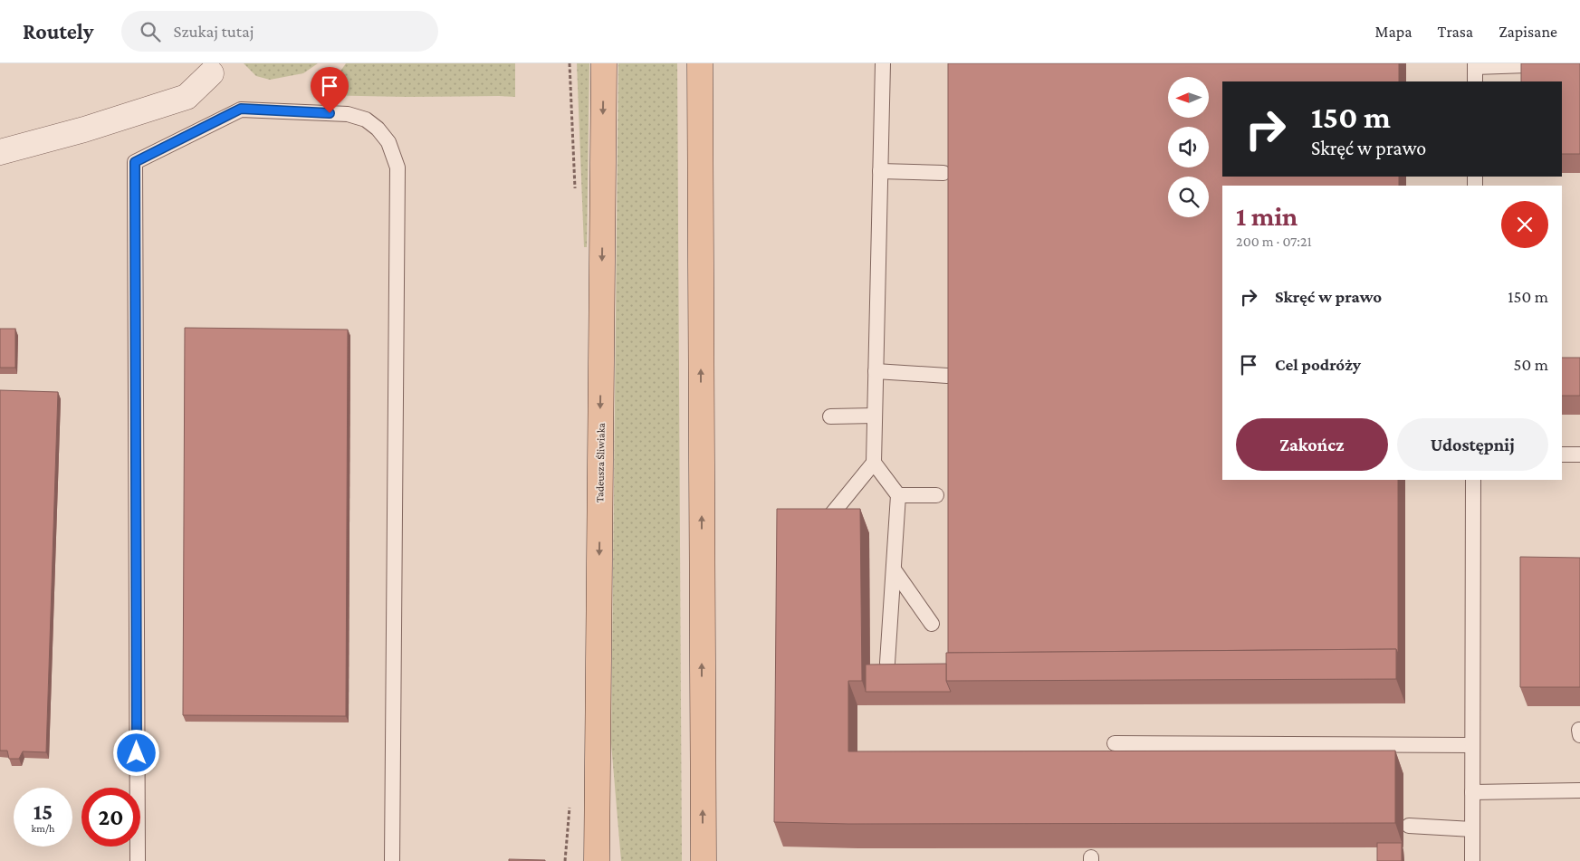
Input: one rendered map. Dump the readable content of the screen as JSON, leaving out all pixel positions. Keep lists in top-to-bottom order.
{
  "streets": {
    "main road": ["Tadeusza Śliwiaka"]
  },
  "north": "left",
  "page": {
    "header": "Routely",
    "search": "Szukaj tutaj",
    "nav": ["Mapa", "Trasa", "Zapisane"],
    "turn": ["150 m", "Skręć w prawo"],
    "heading": ["1 min", "200 m · 07:21"],
    "list": [
      {
        "name": "Skręć w prawo",
        "value": "150 m"
      },
      {
        "name": "Cel podróży",
        "value": "50 m"
      }
    ],
    "buttons": ["Zakończ", "Udostępnij"],
    "speed": "15 km/h",
    "limit": "20"
  }
}
